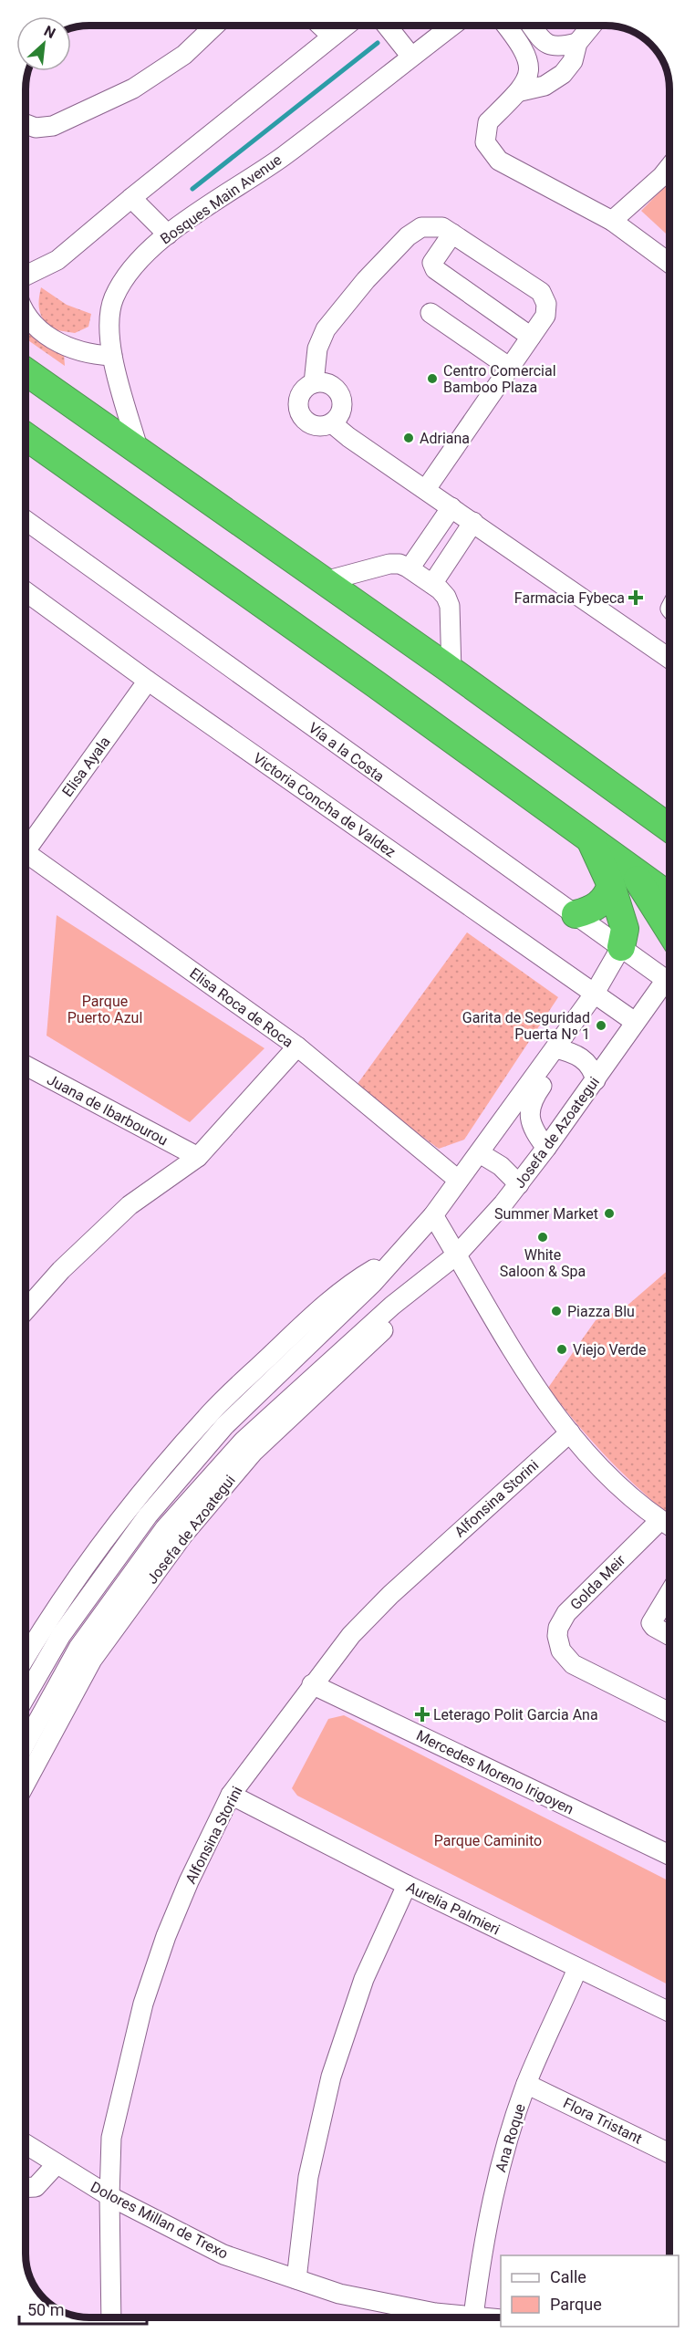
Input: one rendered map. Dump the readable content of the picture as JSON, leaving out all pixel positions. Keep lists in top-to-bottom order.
{
  "streets": {
    "street": [
      "Bosques Main Avenue",
      "Vía a la Costa",
      "Elisa Ayala",
      "Victoria Concha de Valdez",
      "Elisa Roca de Roca",
      "Juana de Ibarbourou",
      "Josefa de Azoategui",
      "Alfonsina Storini",
      "Golda Meir",
      "Mercedes Moreno Irigoyen",
      "Aurelia Palmieri",
      "Flora Tristant",
      "Ana Roque",
      "Dolores Millan de Trexo"
    ]
  },
  "crossings": [
    ["Elisa Ayala", "Victoria Concha de Valdez"],
    ["Victoria Concha de Valdez", "Josefa de Azoategui"],
    ["Alfonsina Storini", "Mercedes Moreno Irigoyen"],
    ["Alfonsina Storini", "Aurelia Palmieri"],
    ["Alfonsina Storini", "Dolores Millan de Trexo"],
    ["Aurelia Palmieri", "Ana Roque"],
    ["Flora Tristant", "Ana Roque"],
    ["Ana Roque", "Dolores Millan de Trexo"]
  ],
  "parks": ["Parque Puerto Azul", "Parque Caminito"],
  "places": {
    "other": [
      "Centro Comercial Bamboo Plaza",
      "Adriana",
      "Garita de Seguridad Puerta Nº 1",
      "Summer Market",
      "White Saloon & Spa",
      "Piazza Blu",
      "Viejo Verde"
    ],
    "health": ["Farmacia Fybeca", "Leterago Polit Garcia Ana"]
  },
  "legend": ["Calle", "Parque"],
  "scale_bar": "50 m",
  "north": "top right"
}
